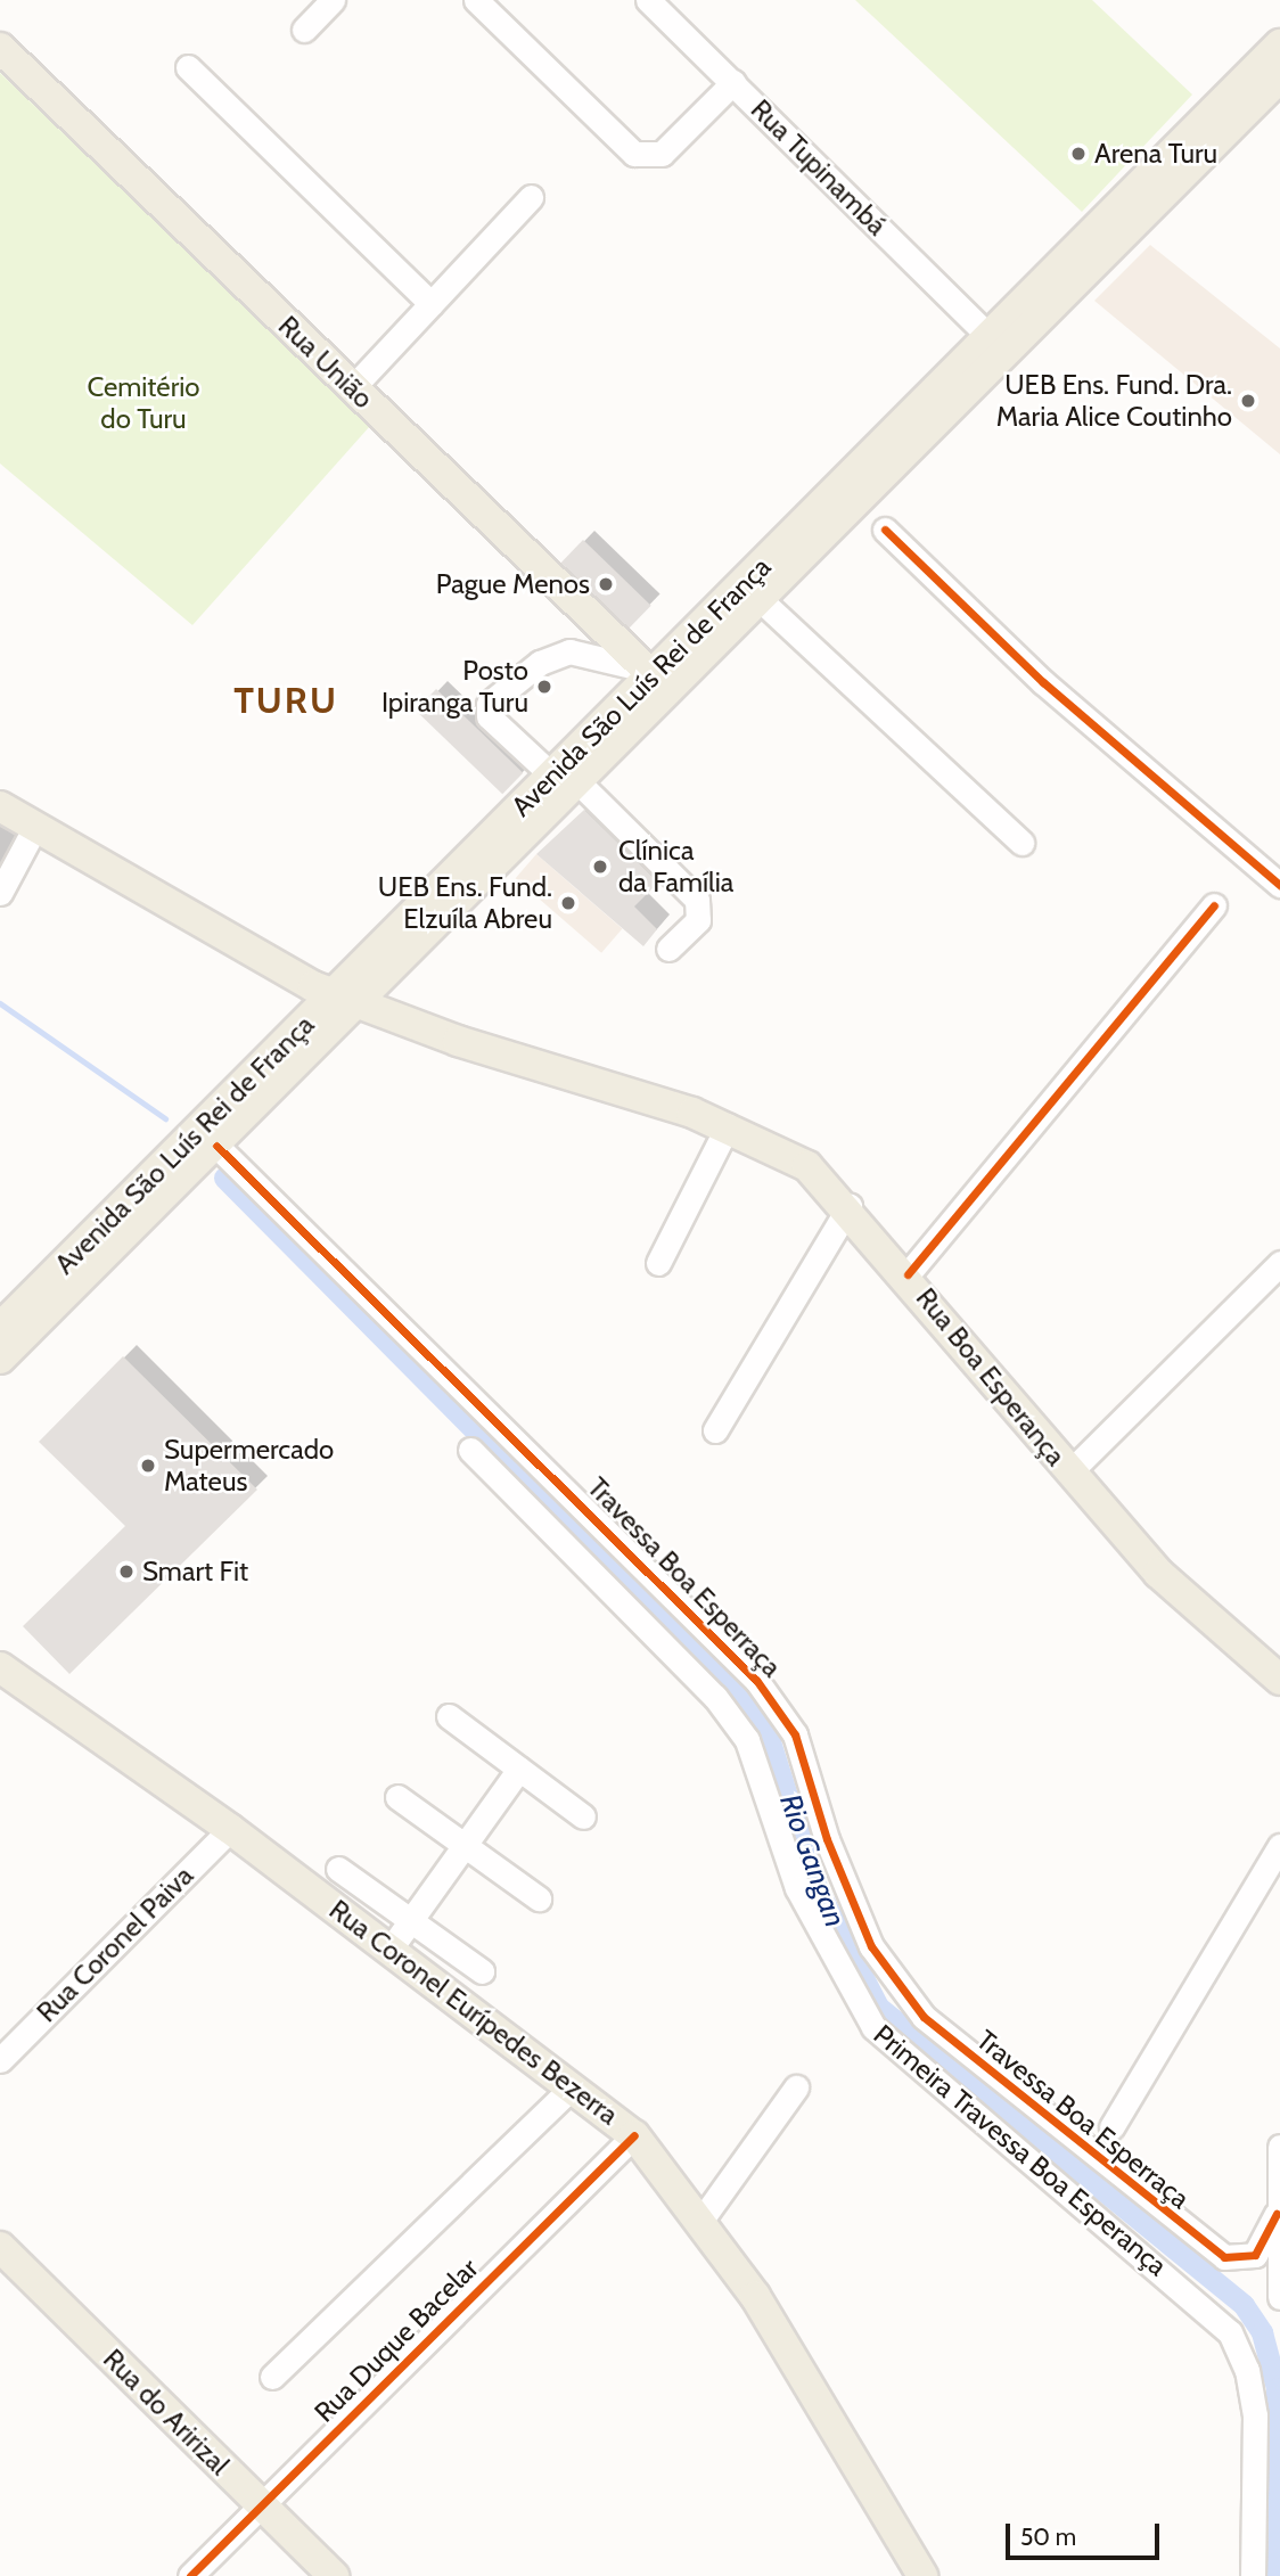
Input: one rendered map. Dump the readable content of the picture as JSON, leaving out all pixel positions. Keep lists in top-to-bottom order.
{
  "streets": {
    "main road": [
      "Rua União",
      "Avenida São Luís Rei de França",
      "Rua Boa Esperança",
      "Rua Coronel Eurípedes Bezerra",
      "Rua do Aririzal"
    ],
    "street": [
      "Rua Tupinambá",
      "Travessa Boa Esperraça",
      "Rua Coronel Paiva",
      "Primeira Travessa Boa Esperança",
      "Rua Duque Bacelar"
    ]
  },
  "crossings": [
    ["Rua Tupinambá", "Avenida São Luís Rei de França"],
    ["Rua União", "Avenida São Luís Rei de França"],
    ["Avenida São Luís Rei de França", "Rua Boa Esperança"],
    ["Avenida São Luís Rei de França", "Travessa Boa Esperraça"],
    ["Rua Coronel Paiva", "Rua Coronel Eurípedes Bezerra"],
    ["Rua Coronel Eurípedes Bezerra", "Rua Duque Bacelar"],
    ["Rua Duque Bacelar", "Rua do Aririzal"]
  ],
  "districts": ["TURU"],
  "water": ["Rio Gangan"],
  "parks": ["Cemitério do Turu"],
  "places": [
    "Arena Turu",
    "UEB Ens. Fund. Dra. Maria Alice Coutinho",
    "Pague Menos",
    "Posto Ipiranga Turu",
    "Clínica da Família",
    "UEB Ens. Fund. Elzuíla Abreu",
    "Supermercado Mateus",
    "Smart Fit"
  ],
  "scale_bar": "50 m"
}
